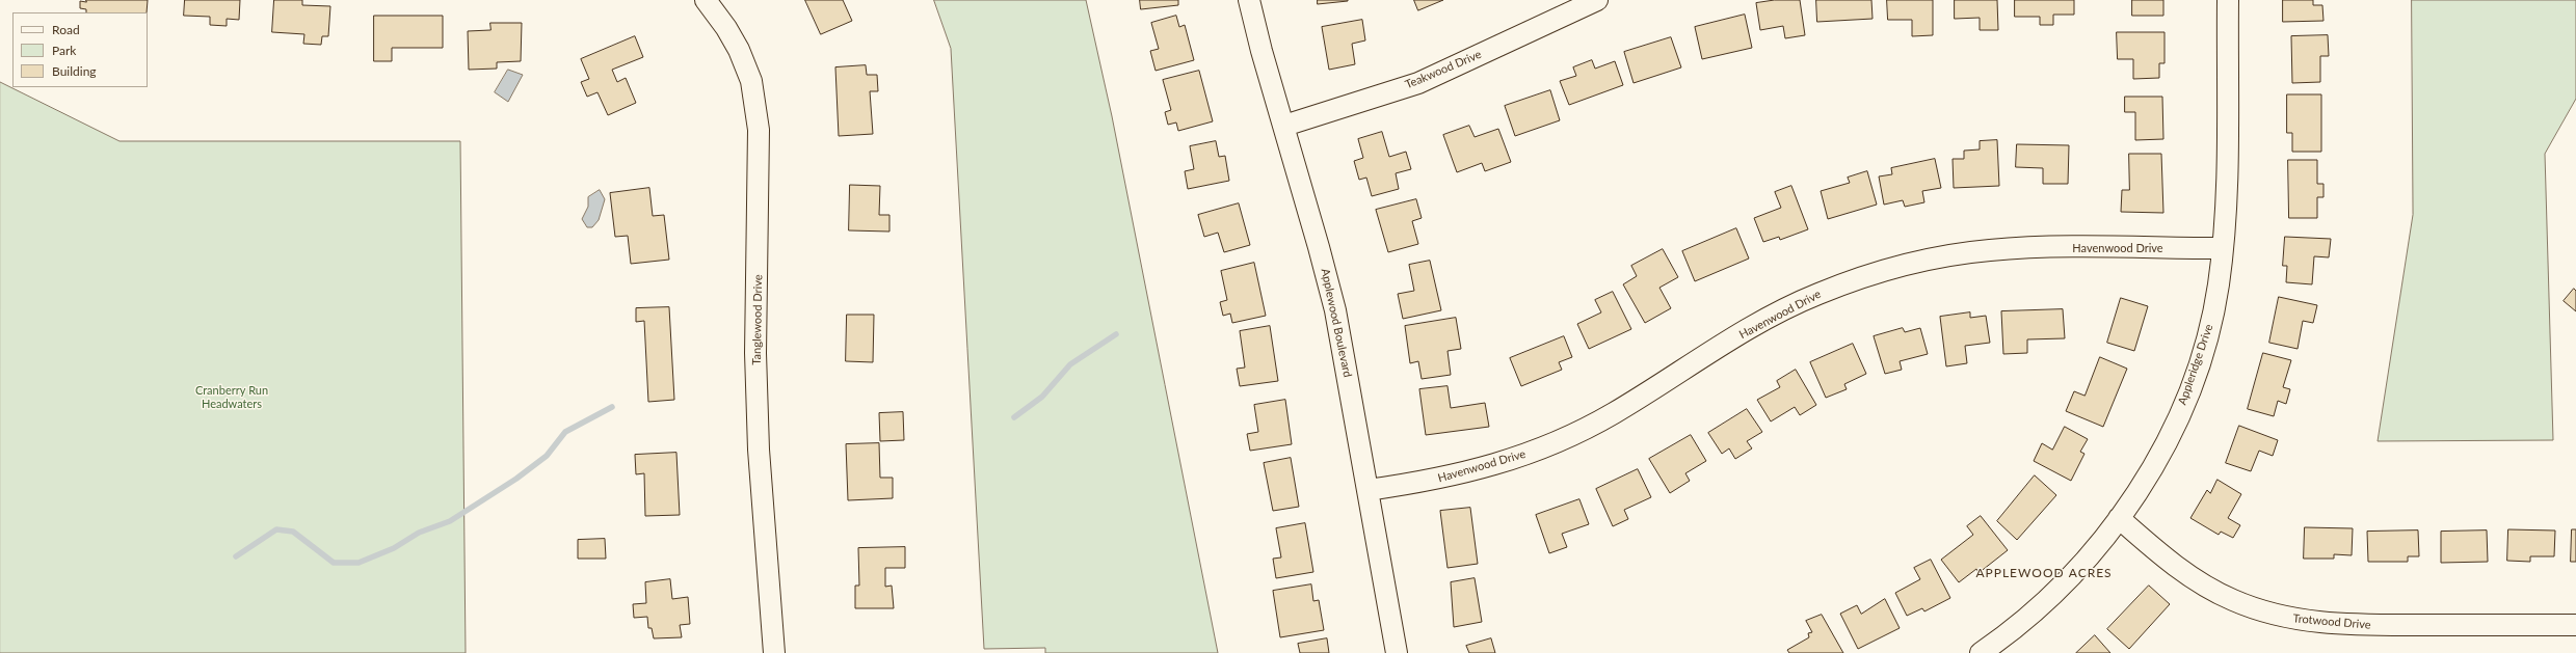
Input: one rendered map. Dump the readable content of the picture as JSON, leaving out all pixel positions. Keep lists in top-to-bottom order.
{
  "streets": {
    "street": [
      "Teakwood Drive",
      "Havenwood Drive",
      "Tanglewood Drive",
      "Applewood Boulevard",
      "Appleridge Drive",
      "Trotwood Drive"
    ]
  },
  "crossings": [
    ["Teakwood Drive", "Applewood Boulevard"],
    ["Havenwood Drive", "Applewood Boulevard"],
    ["Havenwood Drive", "Appleridge Drive"],
    ["Appleridge Drive", "Trotwood Drive"]
  ],
  "districts": ["APPLEWOOD ACRES"],
  "parks": ["Cranberry Run Headwaters"],
  "legend": ["Road", "Park", "Building"]
}
